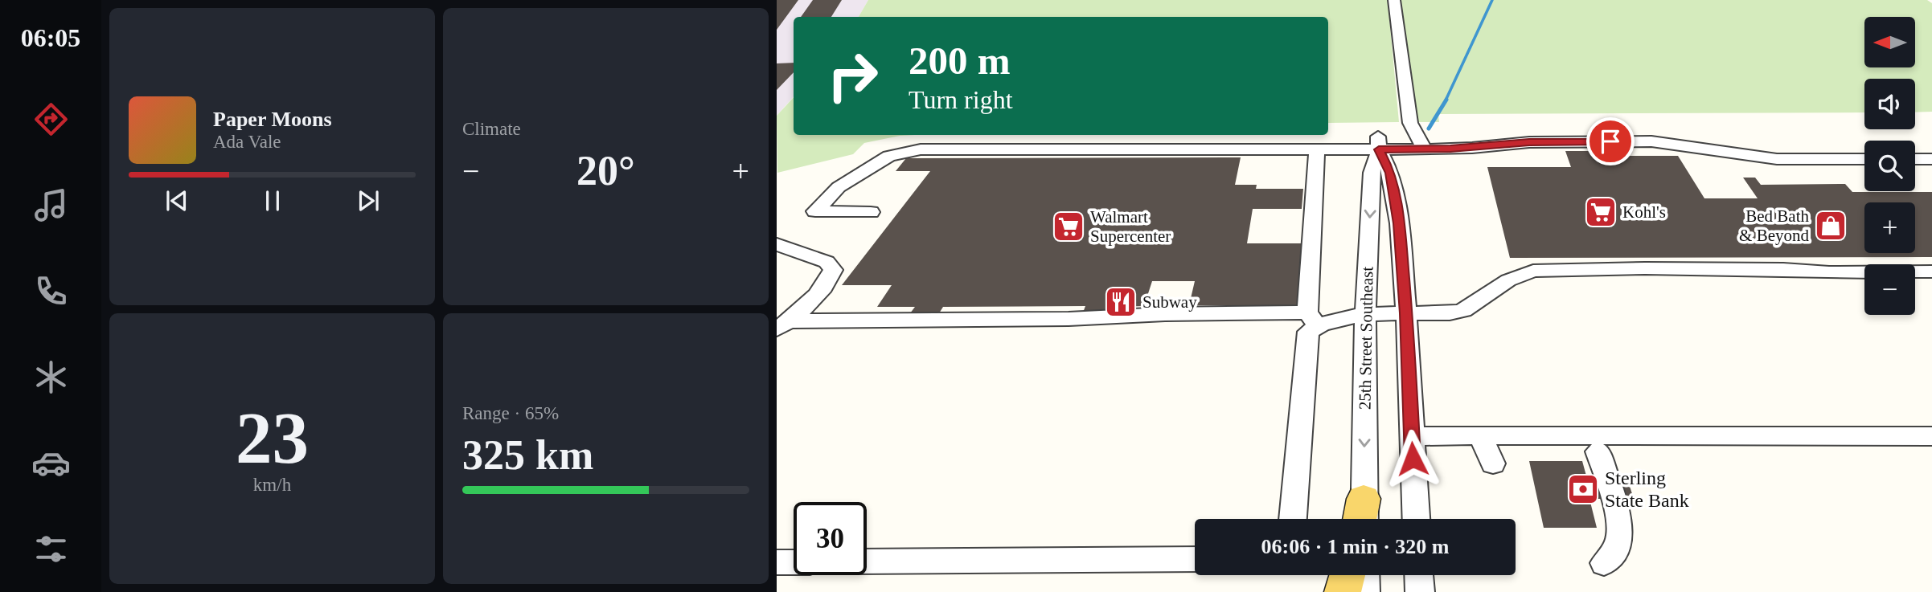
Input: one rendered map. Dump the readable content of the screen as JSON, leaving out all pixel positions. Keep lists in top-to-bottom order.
{
  "streets": {
    "street": ["25th Street Southeast"]
  },
  "places": {
    "supermarket": ["Kohl's", "Walmart Supercenter"],
    "shop": ["Bed Bath & Beyond"],
    "restaurant": ["Subway"],
    "bank": ["Sterling State Bank"]
  },
  "north": "left",
  "page": {
    "tabs": "06:05",
    "tile": [
      "Climate",
      ["23", "km/h"],
      ["Range · 65%", "325 km"]
    ],
    "map_buttons": ["+", "−"],
    "turn": ["200 m", "Turn right"],
    "song": ["Paper Moons", "Ada Vale"],
    "heat": ["−", "20°", "+"],
    "limit": "30",
    "trip": "06:06 · 1 min · 320 m"
  }
}
